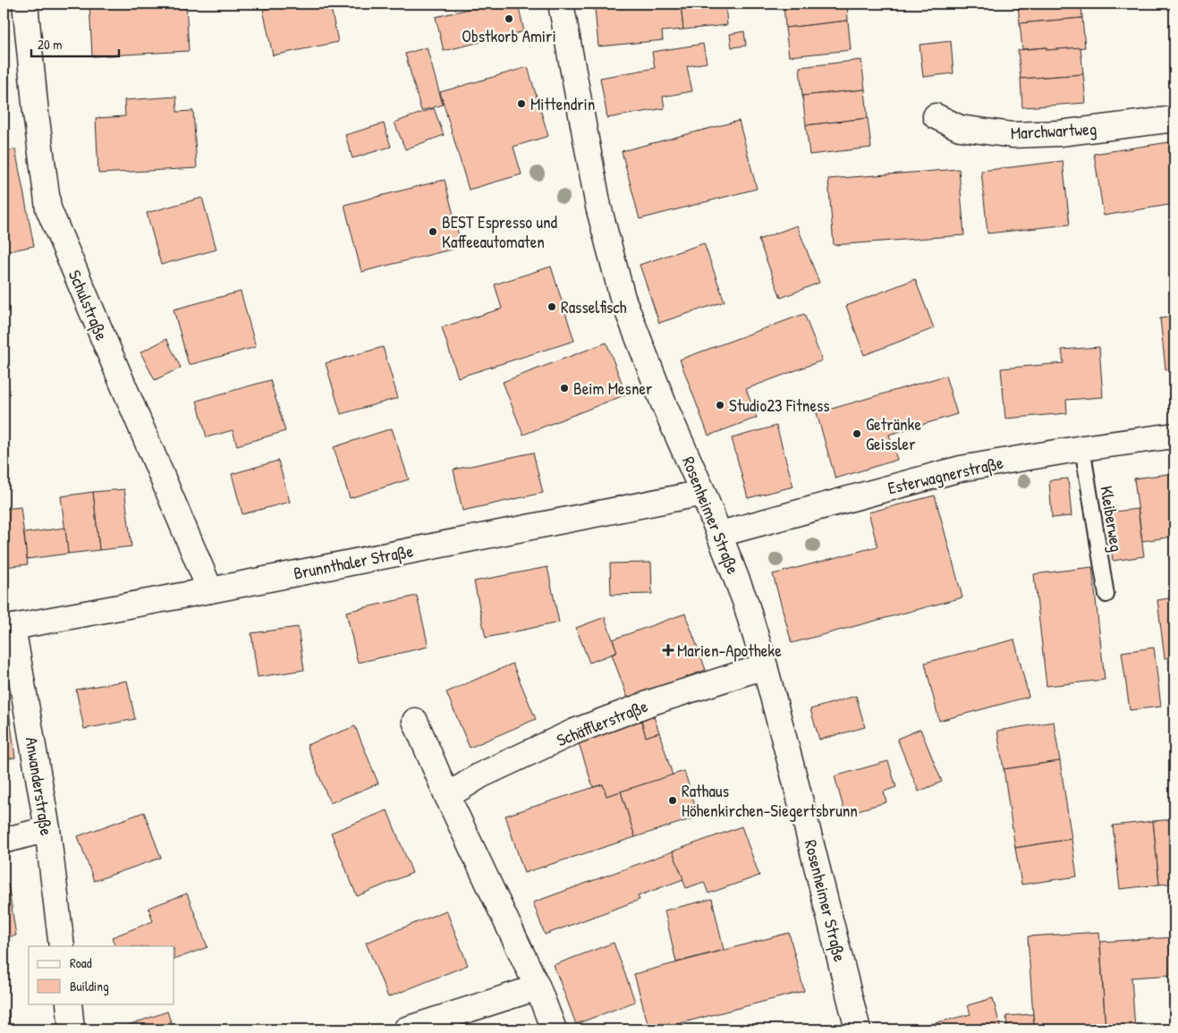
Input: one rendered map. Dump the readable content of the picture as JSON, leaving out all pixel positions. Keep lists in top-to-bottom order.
{
  "streets": {
    "street": [
      "Marchwartweg",
      "Schulstraße",
      "Esterwagnerstraße",
      "Rosenheimer Straße",
      "Brunnthaler Straße",
      "Schäfflerstraße",
      "Anwanderstraße"
    ],
    "lane": ["Kleiberweg"]
  },
  "crossings": [
    ["Schulstraße", "Brunnthaler Straße"],
    ["Esterwagnerstraße", "Rosenheimer Straße"],
    ["Esterwagnerstraße", "Kleiberweg"],
    ["Rosenheimer Straße", "Brunnthaler Straße"],
    ["Rosenheimer Straße", "Schäfflerstraße"],
    ["Brunnthaler Straße", "Anwanderstraße"]
  ],
  "places": {
    "other": [
      "Obstkorb Amiri",
      "Mittendrin",
      "BEST Espresso und Kaffeeautomaten",
      "Rasselfisch",
      "Beim Mesner",
      "Studio23 Fitness",
      "Getränke Geissler",
      "Rathaus Höhenkirchen-Siegertsbrunn"
    ],
    "health": ["Marien-Apotheke"]
  },
  "legend": ["Road", "Building"],
  "scale_bar": "20 m"
}
